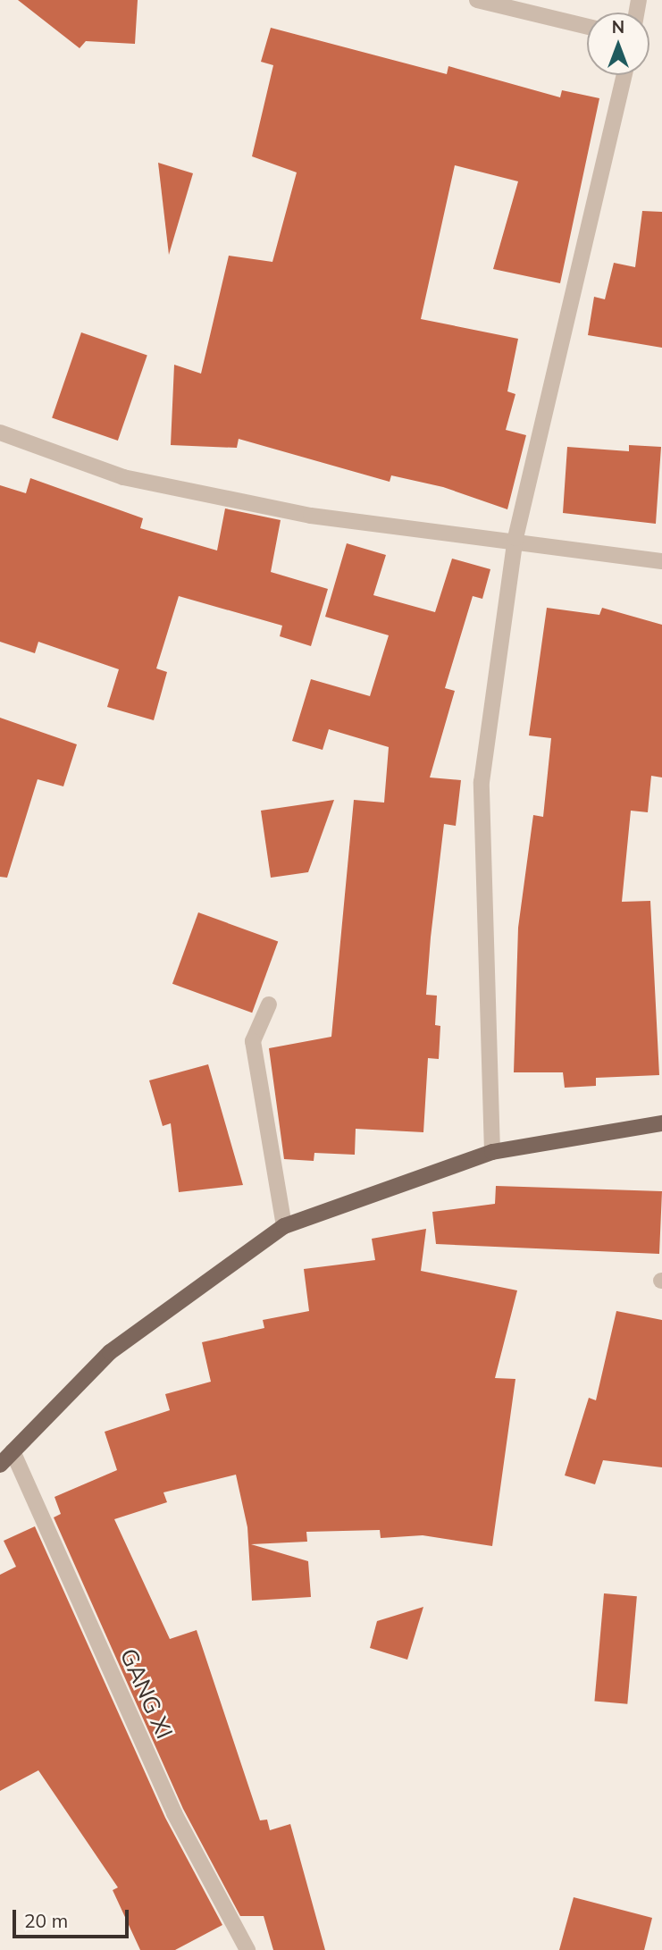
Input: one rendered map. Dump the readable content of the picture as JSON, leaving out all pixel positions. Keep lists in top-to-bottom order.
{
  "streets": {
    "street": ["GANG XI"]
  },
  "scale_bar": "20 m",
  "north": "top"
}
